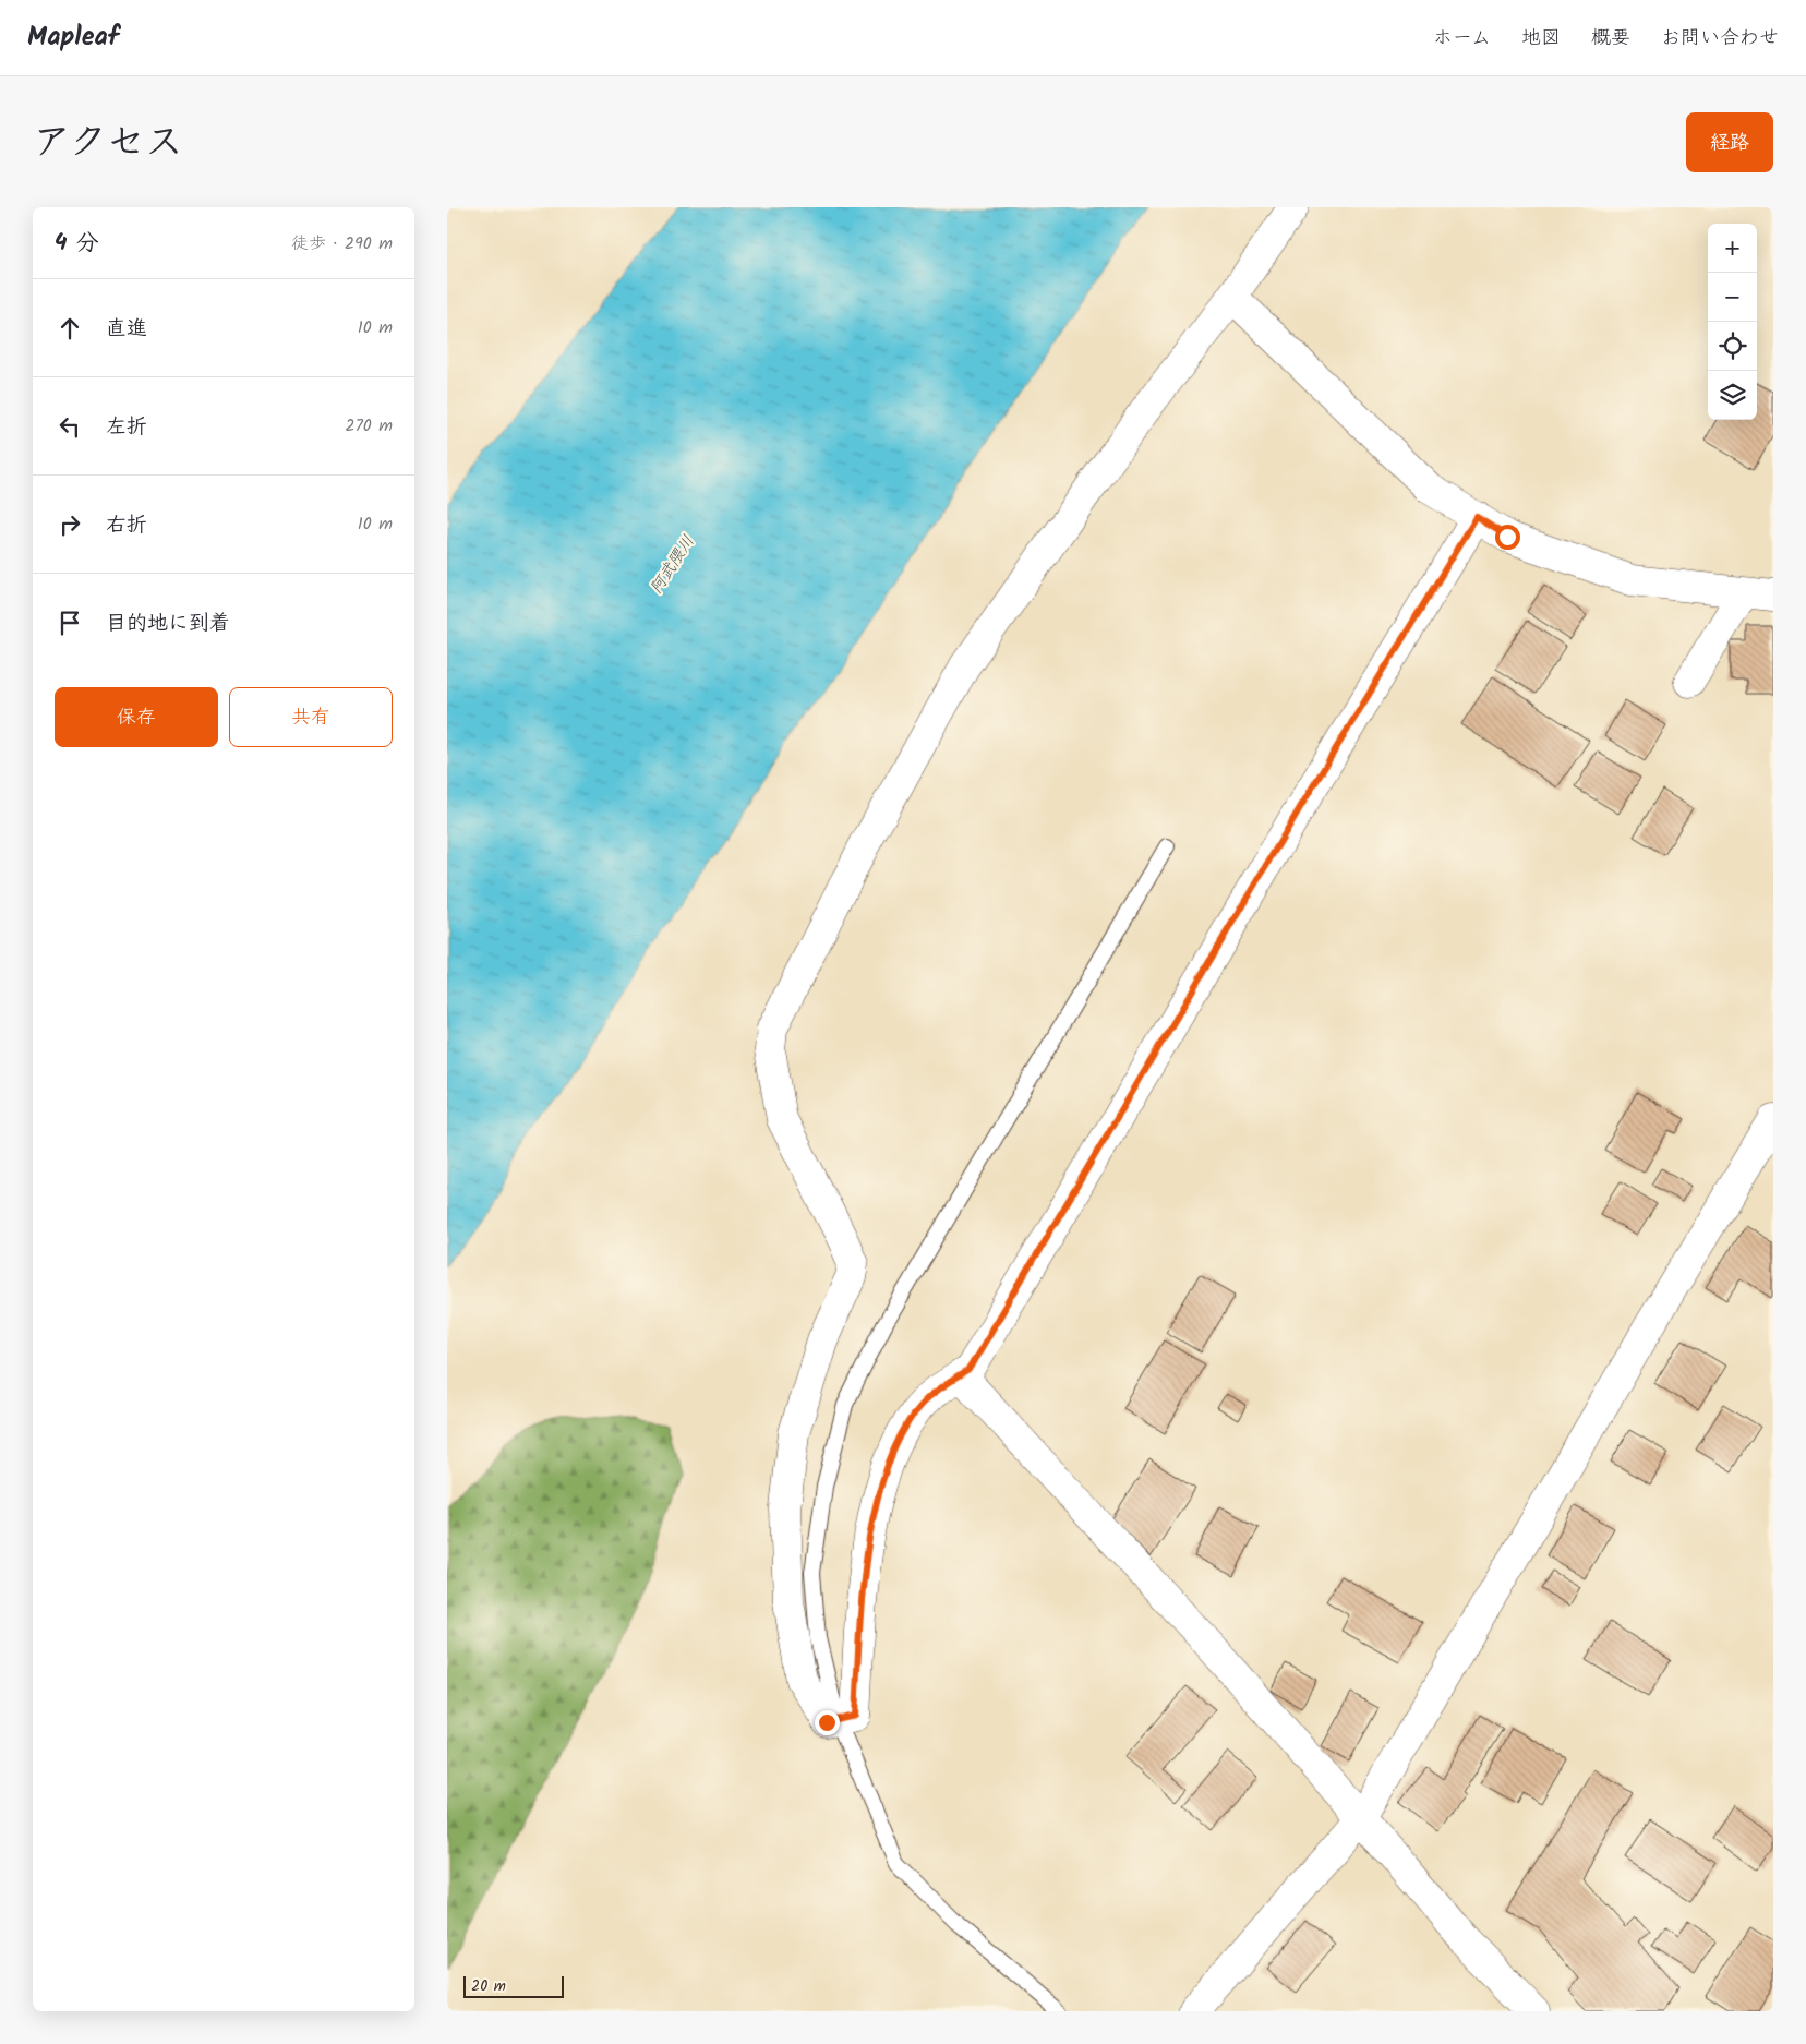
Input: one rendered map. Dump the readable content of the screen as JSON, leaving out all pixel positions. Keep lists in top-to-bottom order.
{
  "water": ["阿武隈川"],
  "scale_bar": "20 m",
  "page": {
    "header": "Mapleaf",
    "nav": [
      "ホーム",
      "地図",
      "概要",
      "お問い合わせ"
    ],
    "title": "アクセス",
    "buttons": [
      "経路",
      ["保存", "共有"]
    ],
    "heading": ["4 分", "徒歩 · 290 m"],
    "map_buttons": ["+", "−"],
    "list": [
      ["直進", "10 m"],
      ["左折", "270 m"],
      ["右折", "10 m"],
      "目的地に到着"
    ],
    "scale": "20 m"
  }
}
